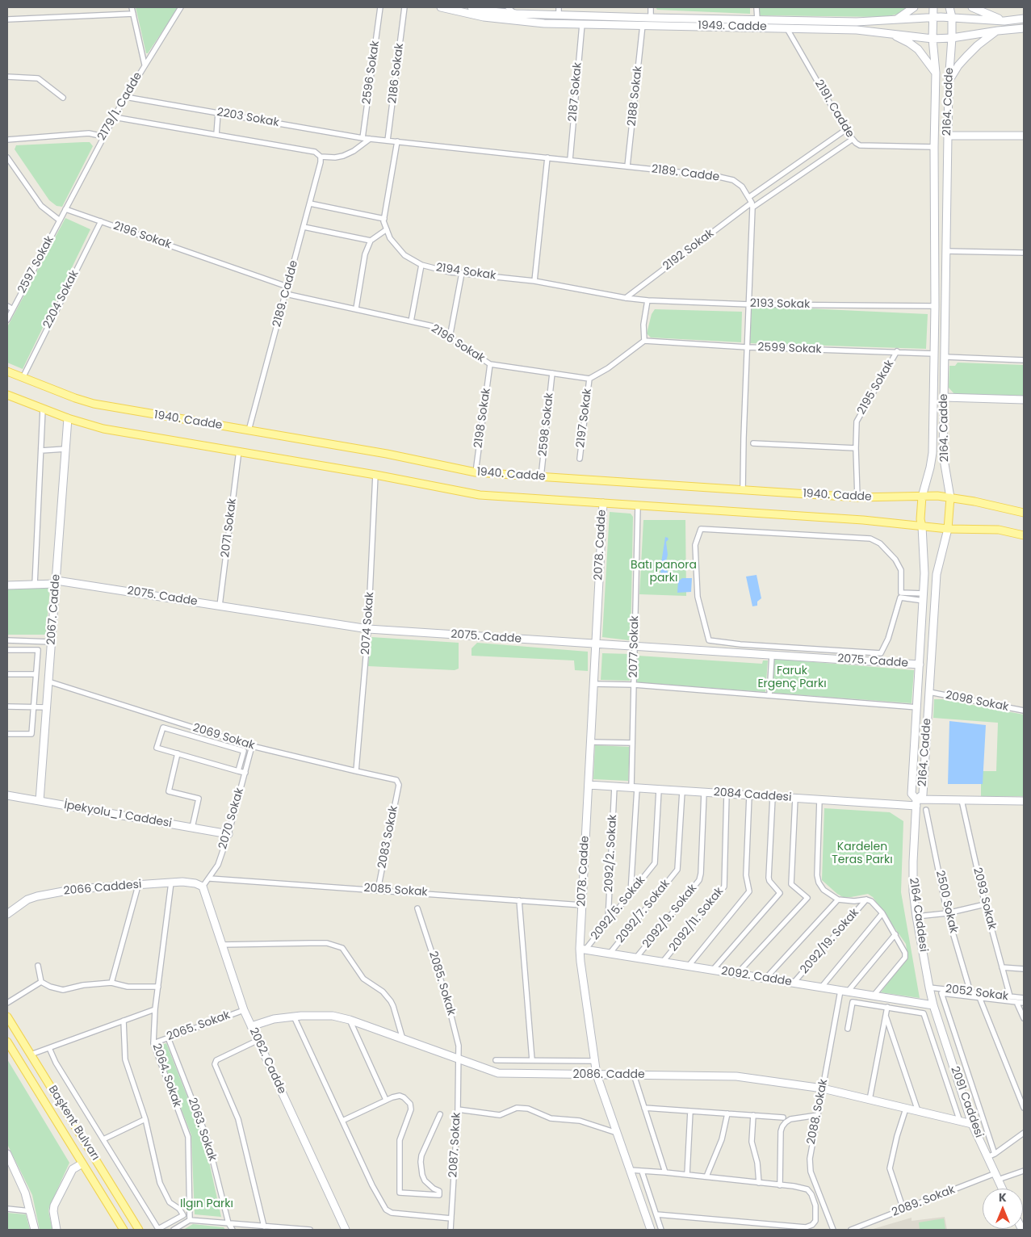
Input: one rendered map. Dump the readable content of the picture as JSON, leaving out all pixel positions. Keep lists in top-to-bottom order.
{
  "streets": {
    "main road": ["2164. Cadde", "1940. Cadde", "Başkent Bulvarı"],
    "street": [
      "1949. Cadde",
      "2596 Sokak",
      "2186 Sokak",
      "2187 Sokak",
      "2188 Sokak",
      "2179/1. Cadde",
      "2191. Cadde",
      "2203 Sokak",
      "2189. Cadde",
      "2196 Sokak",
      "2192 Sokak",
      "2597 Sokak",
      "2194 Sokak",
      "2204 Sokak",
      "2193 Sokak",
      "2599 Sokak",
      "2195 Sokak",
      "2198 Sokak",
      "2197 Sokak",
      "2598 Sokak",
      "2071 Sokak",
      "2078. Cadde",
      "2075. Cadde",
      "2067. Cadde",
      "2074 Sokak",
      "2077 Sokak",
      "2098 Sokak",
      "2069 Sokak",
      "2084 Caddesi",
      "İpekyolu_1 Caddesi",
      "2070 Sokak",
      "2083 Sokak",
      "2092/2. Sokak",
      "2066 Caddesi",
      "2085 Sokak",
      "2093 Sokak",
      "2500 Sokak",
      "2092/5. Sokak",
      "2092/7. Sokak",
      "2164 Caddesi",
      "2092/9. Sokak",
      "2092/11. Sokak",
      "2092/19. Sokak",
      "2092. Cadde",
      "2085. Sokak",
      "2052 Sokak",
      "2065. Sokak",
      "2062. Cadde",
      "2086. Cadde",
      "2064. Sokak",
      "2091 Caddesi",
      "2088. Sokak",
      "2063. Sokak",
      "2087. Sokak",
      "2089. Sokak"
    ]
  },
  "crossings": [
    ["1949. Cadde", "2187 Sokak"],
    ["1949. Cadde", "2188 Sokak"],
    ["1949. Cadde", "2164. Cadde"],
    ["1949. Cadde", "2191. Cadde"],
    ["2596 Sokak", "2203 Sokak"],
    ["2186 Sokak", "2189. Cadde"],
    ["2187 Sokak", "2189. Cadde"],
    ["2188 Sokak", "2189. Cadde"],
    ["2164. Cadde", "2191. Cadde"],
    ["2164. Cadde", "2193 Sokak"],
    ["2164. Cadde", "2599 Sokak"],
    ["2164. Cadde", "1940. Cadde"],
    ["2164. Cadde", "2075. Cadde"],
    ["2164. Cadde", "2098 Sokak"],
    ["2164. Cadde", "2084 Caddesi"],
    ["2164. Cadde", "2164 Caddesi"],
    ["2179/1. Cadde", "2203 Sokak"],
    ["2179/1. Cadde", "2196 Sokak"],
    ["2179/1. Cadde", "2597 Sokak"],
    ["2191. Cadde", "2192 Sokak"],
    ["2203 Sokak", "2189. Cadde"],
    ["2189. Cadde", "2196 Sokak"],
    ["2189. Cadde", "2192 Sokak"],
    ["2189. Cadde", "2194 Sokak"],
    ["2189. Cadde", "2193 Sokak"],
    ["2189. Cadde", "2599 Sokak"],
    ["2189. Cadde", "1940. Cadde"],
    ["2196 Sokak", "2597 Sokak"],
    ["2196 Sokak", "2204 Sokak"],
    ["2196 Sokak", "2198 Sokak"],
    ["2196 Sokak", "2197 Sokak"],
    ["2196 Sokak", "2598 Sokak"],
    ["2192 Sokak", "2194 Sokak"],
    ["2192 Sokak", "2193 Sokak"],
    ["2194 Sokak", "2193 Sokak"],
    ["2204 Sokak", "1940. Cadde"],
    ["2599 Sokak", "2195 Sokak"],
    ["2195 Sokak", "1940. Cadde"],
    ["2198 Sokak", "1940. Cadde"],
    ["1940. Cadde", "2598 Sokak"],
    ["1940. Cadde", "2071 Sokak"],
    ["1940. Cadde", "2078. Cadde"],
    ["1940. Cadde", "2067. Cadde"],
    ["1940. Cadde", "2074 Sokak"],
    ["1940. Cadde", "2077 Sokak"],
    ["2071 Sokak", "2075. Cadde"],
    ["2078. Cadde", "2075. Cadde"],
    ["2078. Cadde", "2084 Caddesi"],
    ["2078. Cadde", "2085 Sokak"],
    ["2078. Cadde", "2092/5. Sokak"],
    ["2078. Cadde", "2092. Cadde"],
    ["2078. Cadde", "2086. Cadde"],
    ["2075. Cadde", "2067. Cadde"],
    ["2075. Cadde", "2074 Sokak"],
    ["2075. Cadde", "2077 Sokak"],
    ["2067. Cadde", "2069 Sokak"],
    ["2067. Cadde", "İpekyolu_1 Caddesi"],
    ["2074 Sokak", "2069 Sokak"],
    ["2077 Sokak", "2084 Caddesi"],
    ["2077 Sokak", "2092/5. Sokak"],
    ["2069 Sokak", "2070 Sokak"],
    ["2069 Sokak", "2083 Sokak"],
    ["2084 Caddesi", "2092/2. Sokak"],
    ["2084 Caddesi", "2093 Sokak"],
    ["2084 Caddesi", "2092/5. Sokak"],
    ["2084 Caddesi", "2092/7. Sokak"],
    ["2084 Caddesi", "2164 Caddesi"],
    ["2084 Caddesi", "2092/9. Sokak"],
    ["2084 Caddesi", "2092/11. Sokak"],
    ["İpekyolu_1 Caddesi", "2070 Sokak"],
    ["2070 Sokak", "2066 Caddesi"],
    ["2070 Sokak", "2085 Sokak"],
    ["2070 Sokak", "2062. Cadde"],
    ["2083 Sokak", "2085 Sokak"],
    ["2092/2. Sokak", "2092/5. Sokak"],
    ["2066 Caddesi", "2062. Cadde"],
    ["2066 Caddesi", "2064. Sokak"],
    ["2093 Sokak", "2052 Sokak"],
    ["2500 Sokak", "2052 Sokak"],
    ["2092/5. Sokak", "2092. Cadde"],
    ["2092/7. Sokak", "2092. Cadde"],
    ["2164 Caddesi", "2092. Cadde"],
    ["2164 Caddesi", "2052 Sokak"],
    ["2164 Caddesi", "2091 Caddesi"],
    ["2092/9. Sokak", "2092. Cadde"],
    ["2092/11. Sokak", "2092. Cadde"],
    ["2092/19. Sokak", "2092. Cadde"],
    ["2092. Cadde", "2091 Caddesi"],
    ["2092. Cadde", "2088. Sokak"],
    ["2085. Sokak", "2086. Cadde"],
    ["2085. Sokak", "2087. Sokak"],
    ["2065. Sokak", "2062. Cadde"],
    ["2065. Sokak", "2064. Sokak"],
    ["2065. Sokak", "2063. Sokak"],
    ["2062. Cadde", "2086. Cadde"],
    ["2086. Cadde", "2091 Caddesi"],
    ["2086. Cadde", "2088. Sokak"],
    ["2086. Cadde", "2087. Sokak"],
    ["2091 Caddesi", "2089. Sokak"]
  ],
  "parks": [
    "Batı panora parkı",
    "Faruk Ergenç Parkı",
    "Kardelen Teras Parkı",
    "Ilgın Parkı"
  ],
  "north": "top"
}
